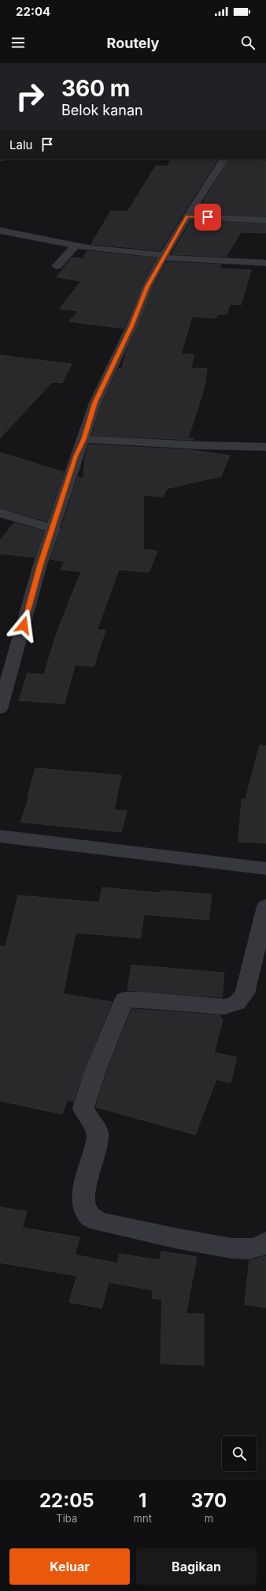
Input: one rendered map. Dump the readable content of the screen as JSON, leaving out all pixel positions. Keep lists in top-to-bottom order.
{
  "page": {
    "status": "22:04",
    "header": "Routely",
    "turn": ["360 m", "Belok kanan"],
    "then": "Lalu",
    "eta": [
      "22:05",
      "Tiba",
      "1",
      "mnt",
      "370",
      "m"
    ],
    "buttons": ["Keluar", "Bagikan"]
  }
}
